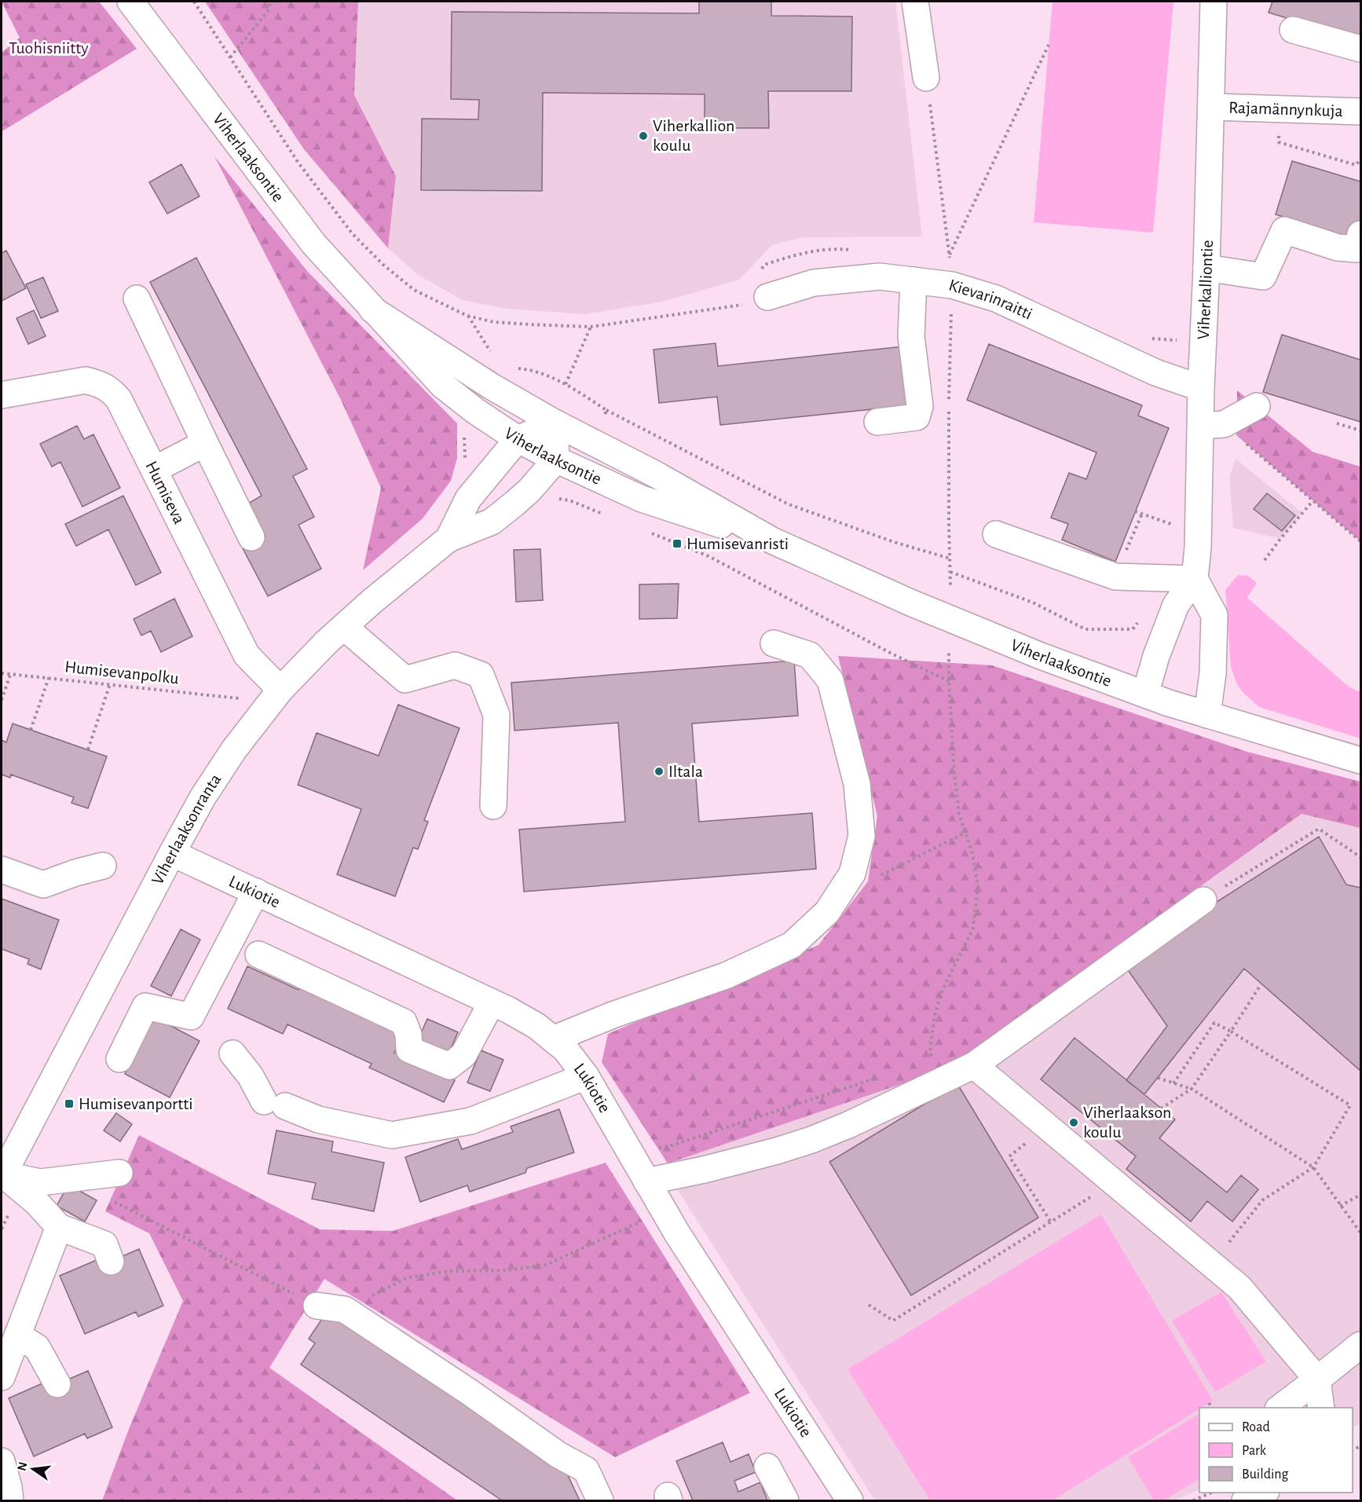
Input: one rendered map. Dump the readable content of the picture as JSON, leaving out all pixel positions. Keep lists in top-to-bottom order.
{
  "streets": {
    "street": [
      "Rajamännynkuja",
      "Viherlaaksontie",
      "Viherkalliontie",
      "Kievarinraitti",
      "Humiseva",
      "Viherlaaksonranta",
      "Lukiotie"
    ],
    "path": ["Humisevanpolku"]
  },
  "crossings": [
    ["Rajamännynkuja", "Viherkalliontie"],
    ["Viherlaaksontie", "Viherlaaksonranta"],
    ["Viherkalliontie", "Kievarinraitti"],
    ["Humiseva", "Viherlaaksonranta"],
    ["Viherlaaksonranta", "Lukiotie"]
  ],
  "parks": ["Tuohisniitty"],
  "places": {
    "other": ["Viherkallion koulu", "Iltala", "Viherlaakson koulu"],
    "transit": ["Humisevanristi", "Humisevanportti"]
  },
  "legend": ["Road", "Park", "Building"],
  "north": "left"
}
